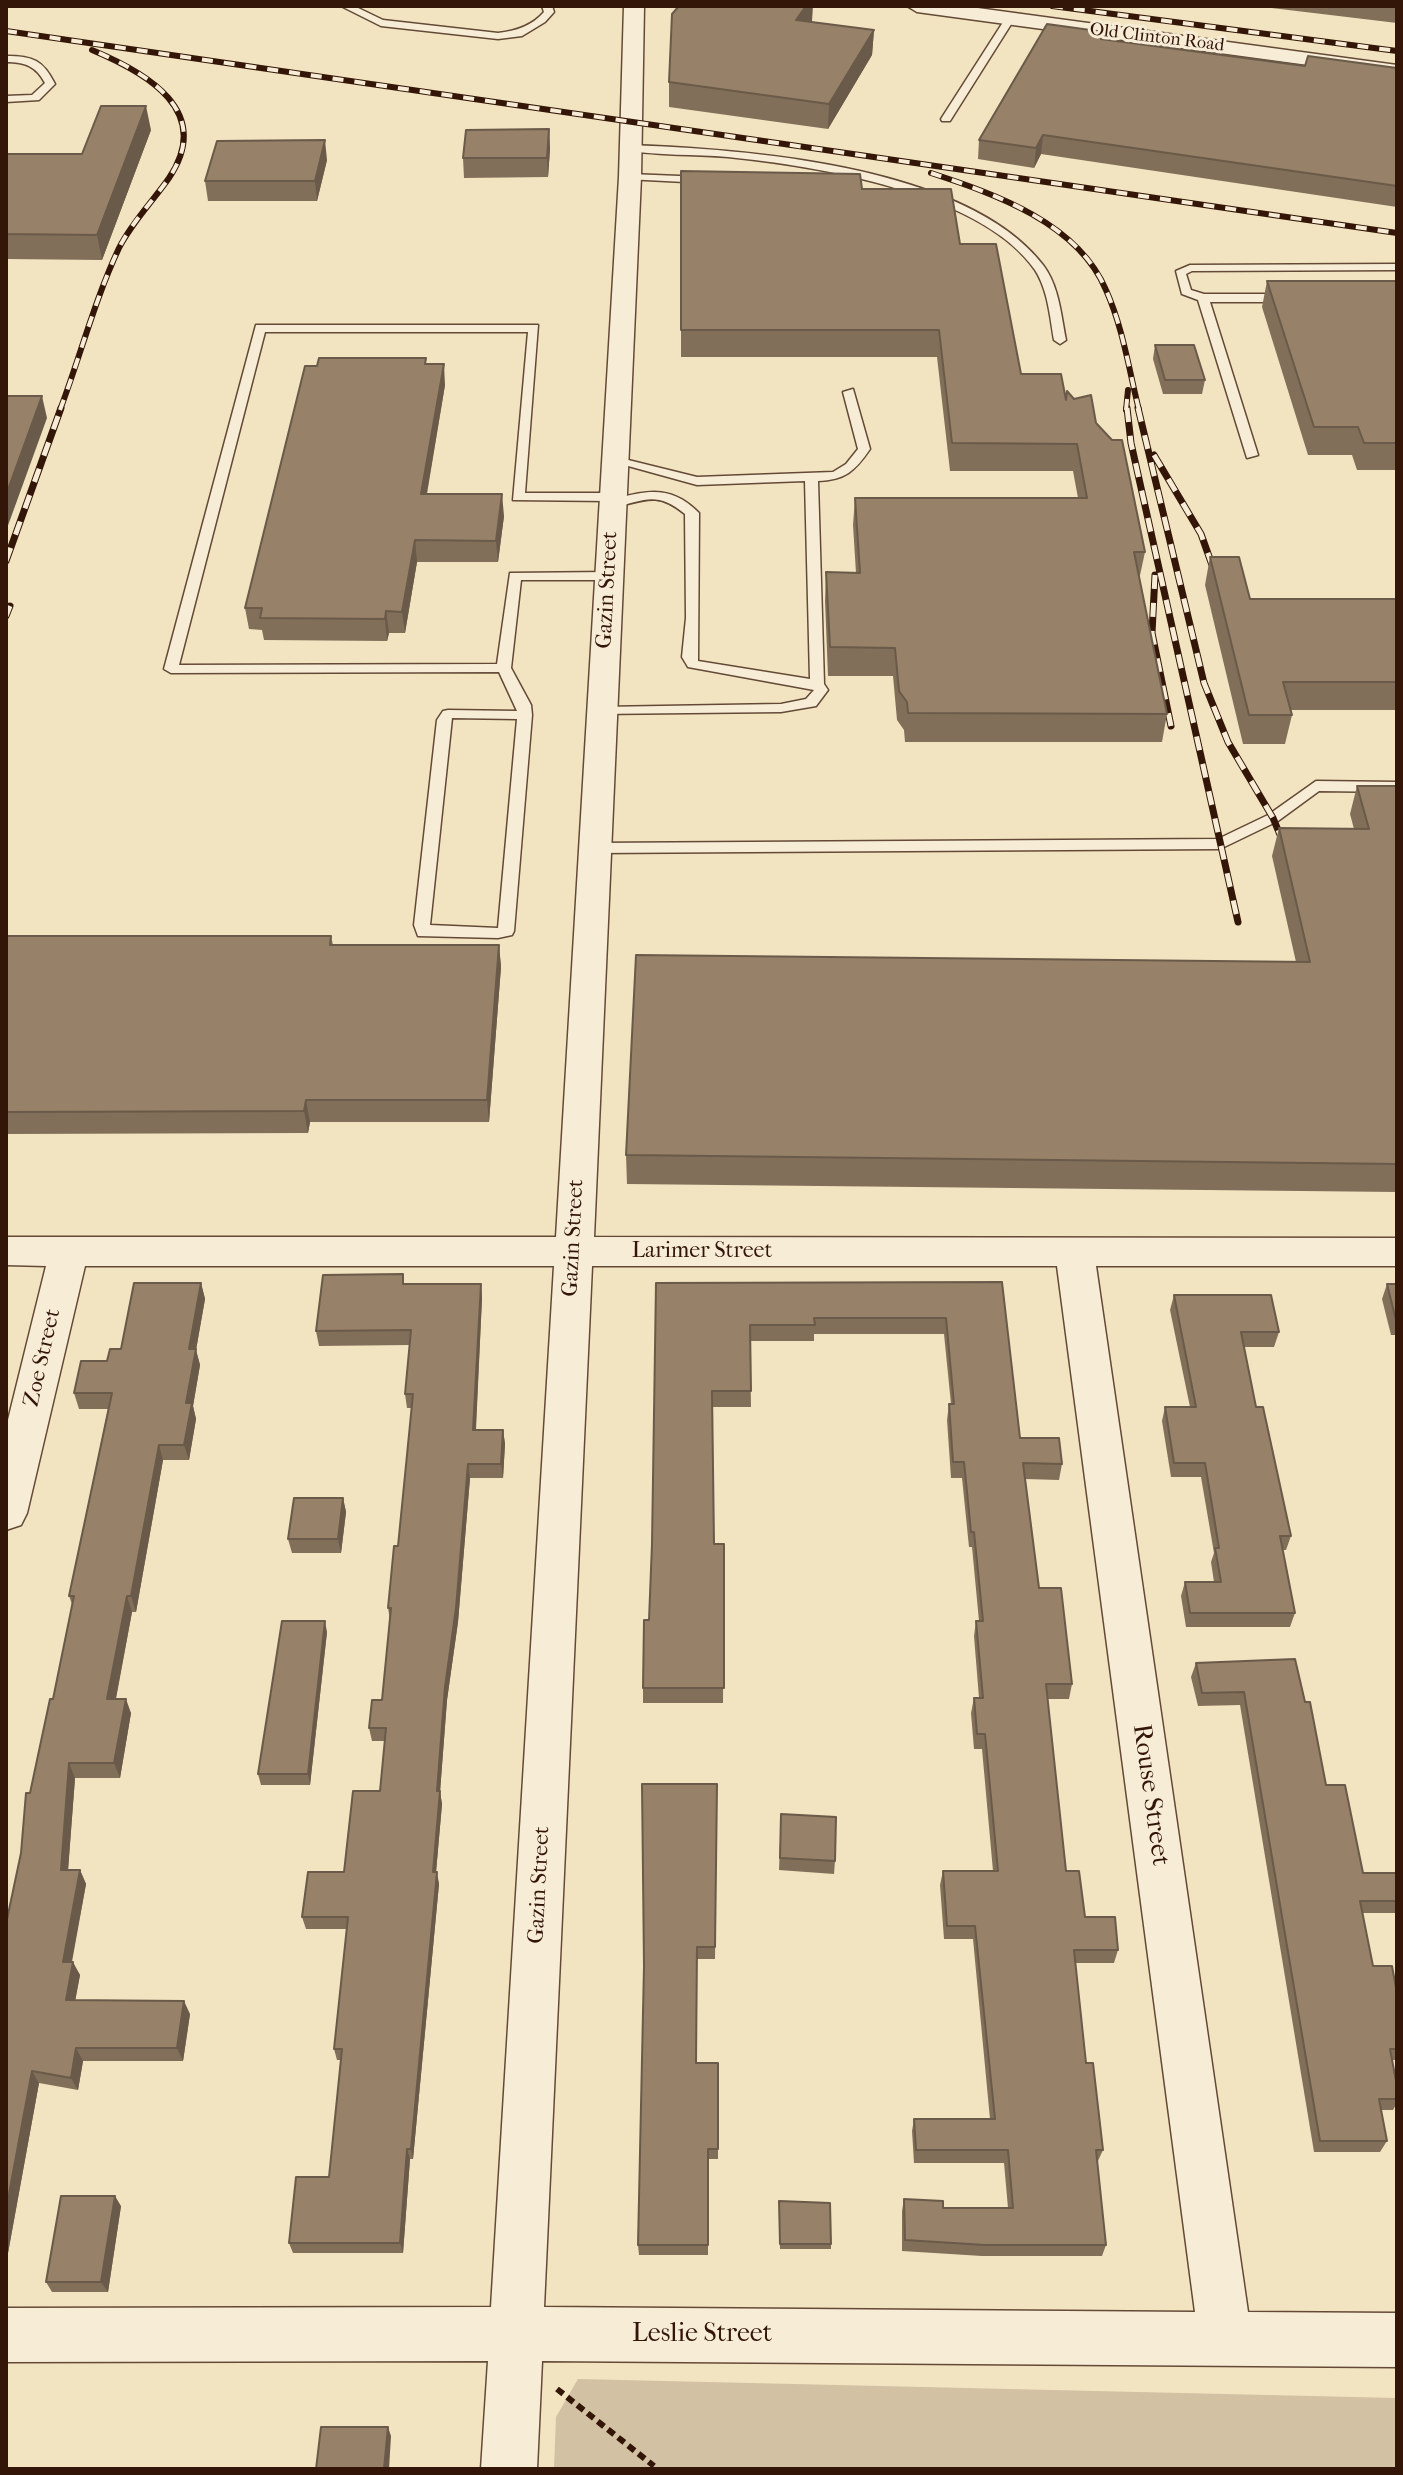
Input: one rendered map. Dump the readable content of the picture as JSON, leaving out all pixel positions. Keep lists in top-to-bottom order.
{
  "streets": {
    "street": [
      "Old Clinton Road",
      "Gazin Street",
      "Larimer Street",
      "Zoe Street",
      "Rouse Street",
      "Leslie Street"
    ]
  },
  "crossings": [
    ["Gazin Street", "Larimer Street"],
    ["Gazin Street", "Leslie Street"],
    ["Larimer Street", "Zoe Street"],
    ["Larimer Street", "Rouse Street"],
    ["Rouse Street", "Leslie Street"]
  ]
}
